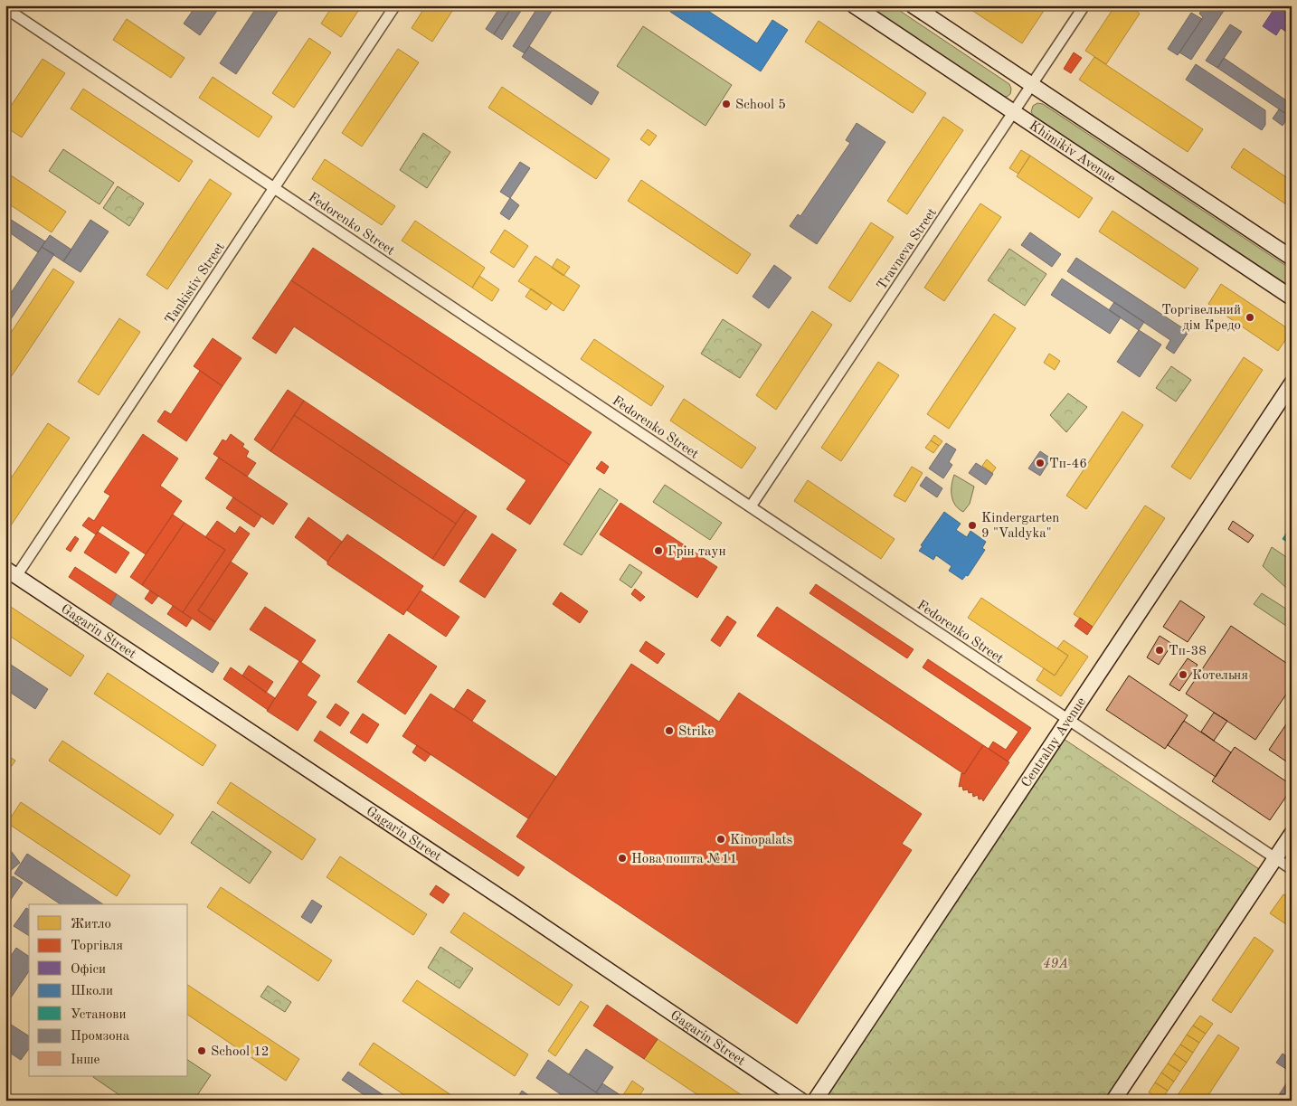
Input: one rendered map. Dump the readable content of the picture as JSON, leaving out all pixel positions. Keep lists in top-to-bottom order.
{
  "streets": {
    "street": [
      "Khimikiv Avenue",
      "Fedorenko Street",
      "Travneva Street",
      "Tankistiv Street",
      "Gagarin Street",
      "Centralny Avenue"
    ]
  },
  "crossings": [
    ["Khimikiv Avenue", "Travneva Street"],
    ["Fedorenko Street", "Travneva Street"],
    ["Fedorenko Street", "Tankistiv Street"],
    ["Fedorenko Street", "Centralny Avenue"],
    ["Tankistiv Street", "Gagarin Street"]
  ],
  "parks": ["49А"],
  "places": [
    "School 5",
    "Торгівельний дім Кредо",
    "Тп-46",
    "Kindergarten 9 \"Valdyka\"",
    "Грін таун",
    "Тп-38",
    "Котельня",
    "Strike",
    "Kinopalats",
    "Нова пошта №11",
    "School 12"
  ],
  "legend": [
    "Житло",
    "Торгівля",
    "Офіси",
    "Школи",
    "Установи",
    "Промзона",
    "Інше"
  ]
}
